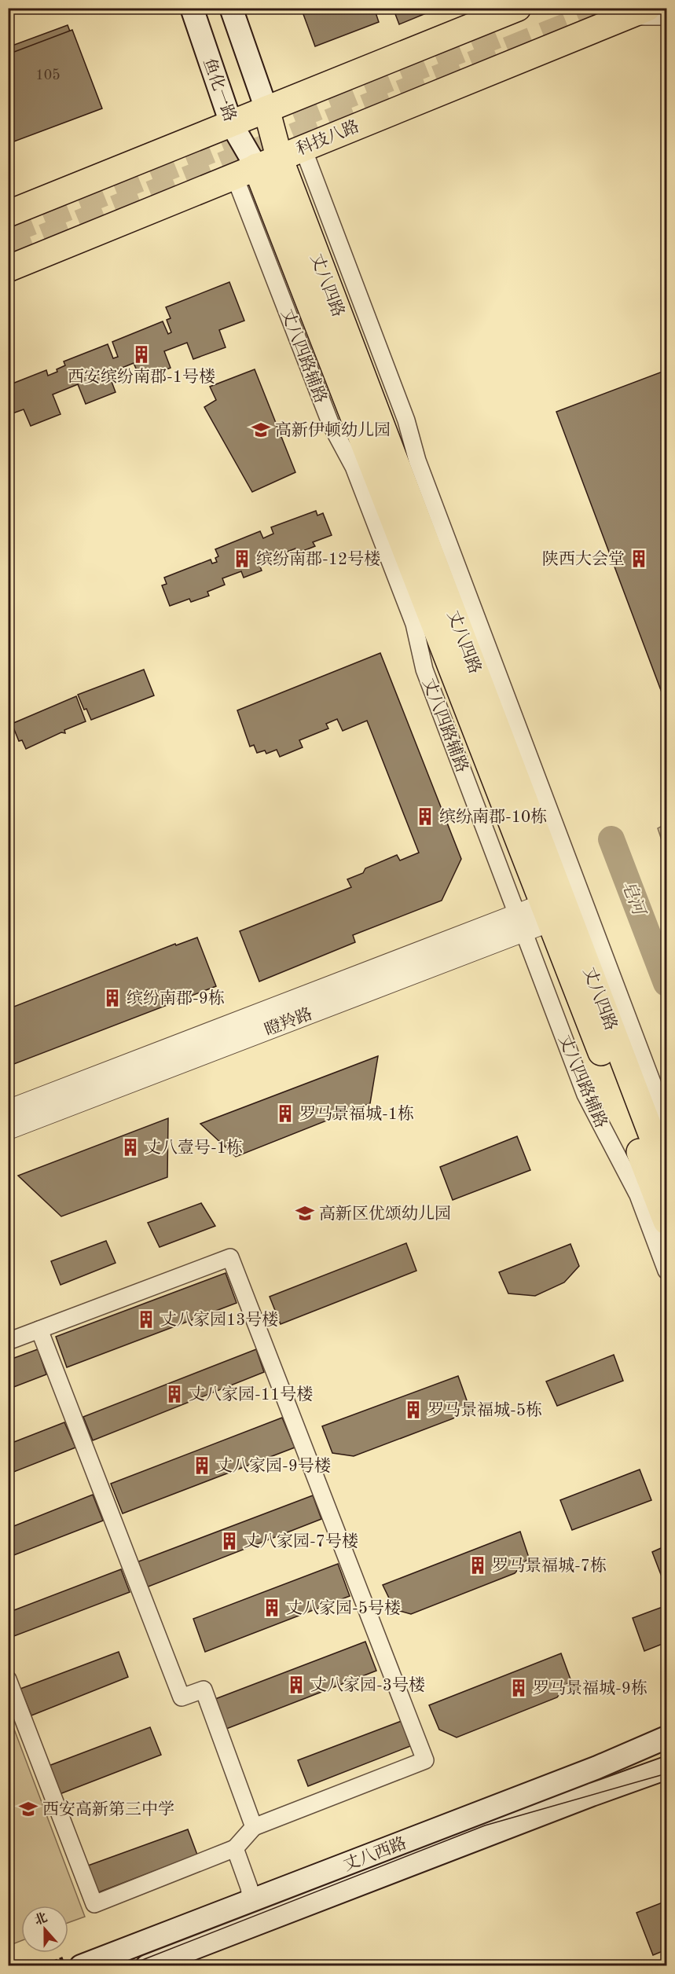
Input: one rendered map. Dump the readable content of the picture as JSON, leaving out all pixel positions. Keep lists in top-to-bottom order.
{
  "streets": {
    "main road": [
      "鱼化一路",
      "科技八路",
      "丈八四路",
      "丈八西路"
    ],
    "street": ["丈八四路辅路", "瞪羚路"]
  },
  "crossings": [
    ["鱼化一路", "科技八路"],
    ["鱼化一路", "丈八四路"],
    ["鱼化一路", "丈八四路辅路"],
    ["科技八路", "丈八四路"],
    ["科技八路", "丈八四路辅路"],
    ["丈八四路", "丈八四路辅路"],
    ["丈八四路", "瞪羚路"],
    ["丈八四路辅路", "瞪羚路"]
  ],
  "water": ["皂河"],
  "places": {
    "building": [
      "西安缤纷南郡-1号楼",
      "缤纷南郡-12号楼",
      "陕西大会堂",
      "缤纷南郡-10栋",
      "缤纷南郡-9栋",
      "罗马景福城-1栋",
      "丈八壹号-1栋",
      "丈八家园13号楼",
      "丈八家园-11号楼",
      "罗马景福城-5栋",
      "丈八家园-9号楼",
      "丈八家园-7号楼",
      "罗马景福城-7栋",
      "丈八家园-5号楼",
      "丈八家园-3号楼",
      "罗马景福城-9栋"
    ],
    "school or university": ["高新伊顿幼儿园", "高新区优颂幼儿园", "西安高新第三中学"]
  },
  "house_numbers": ["105"],
  "north": "top"
}
